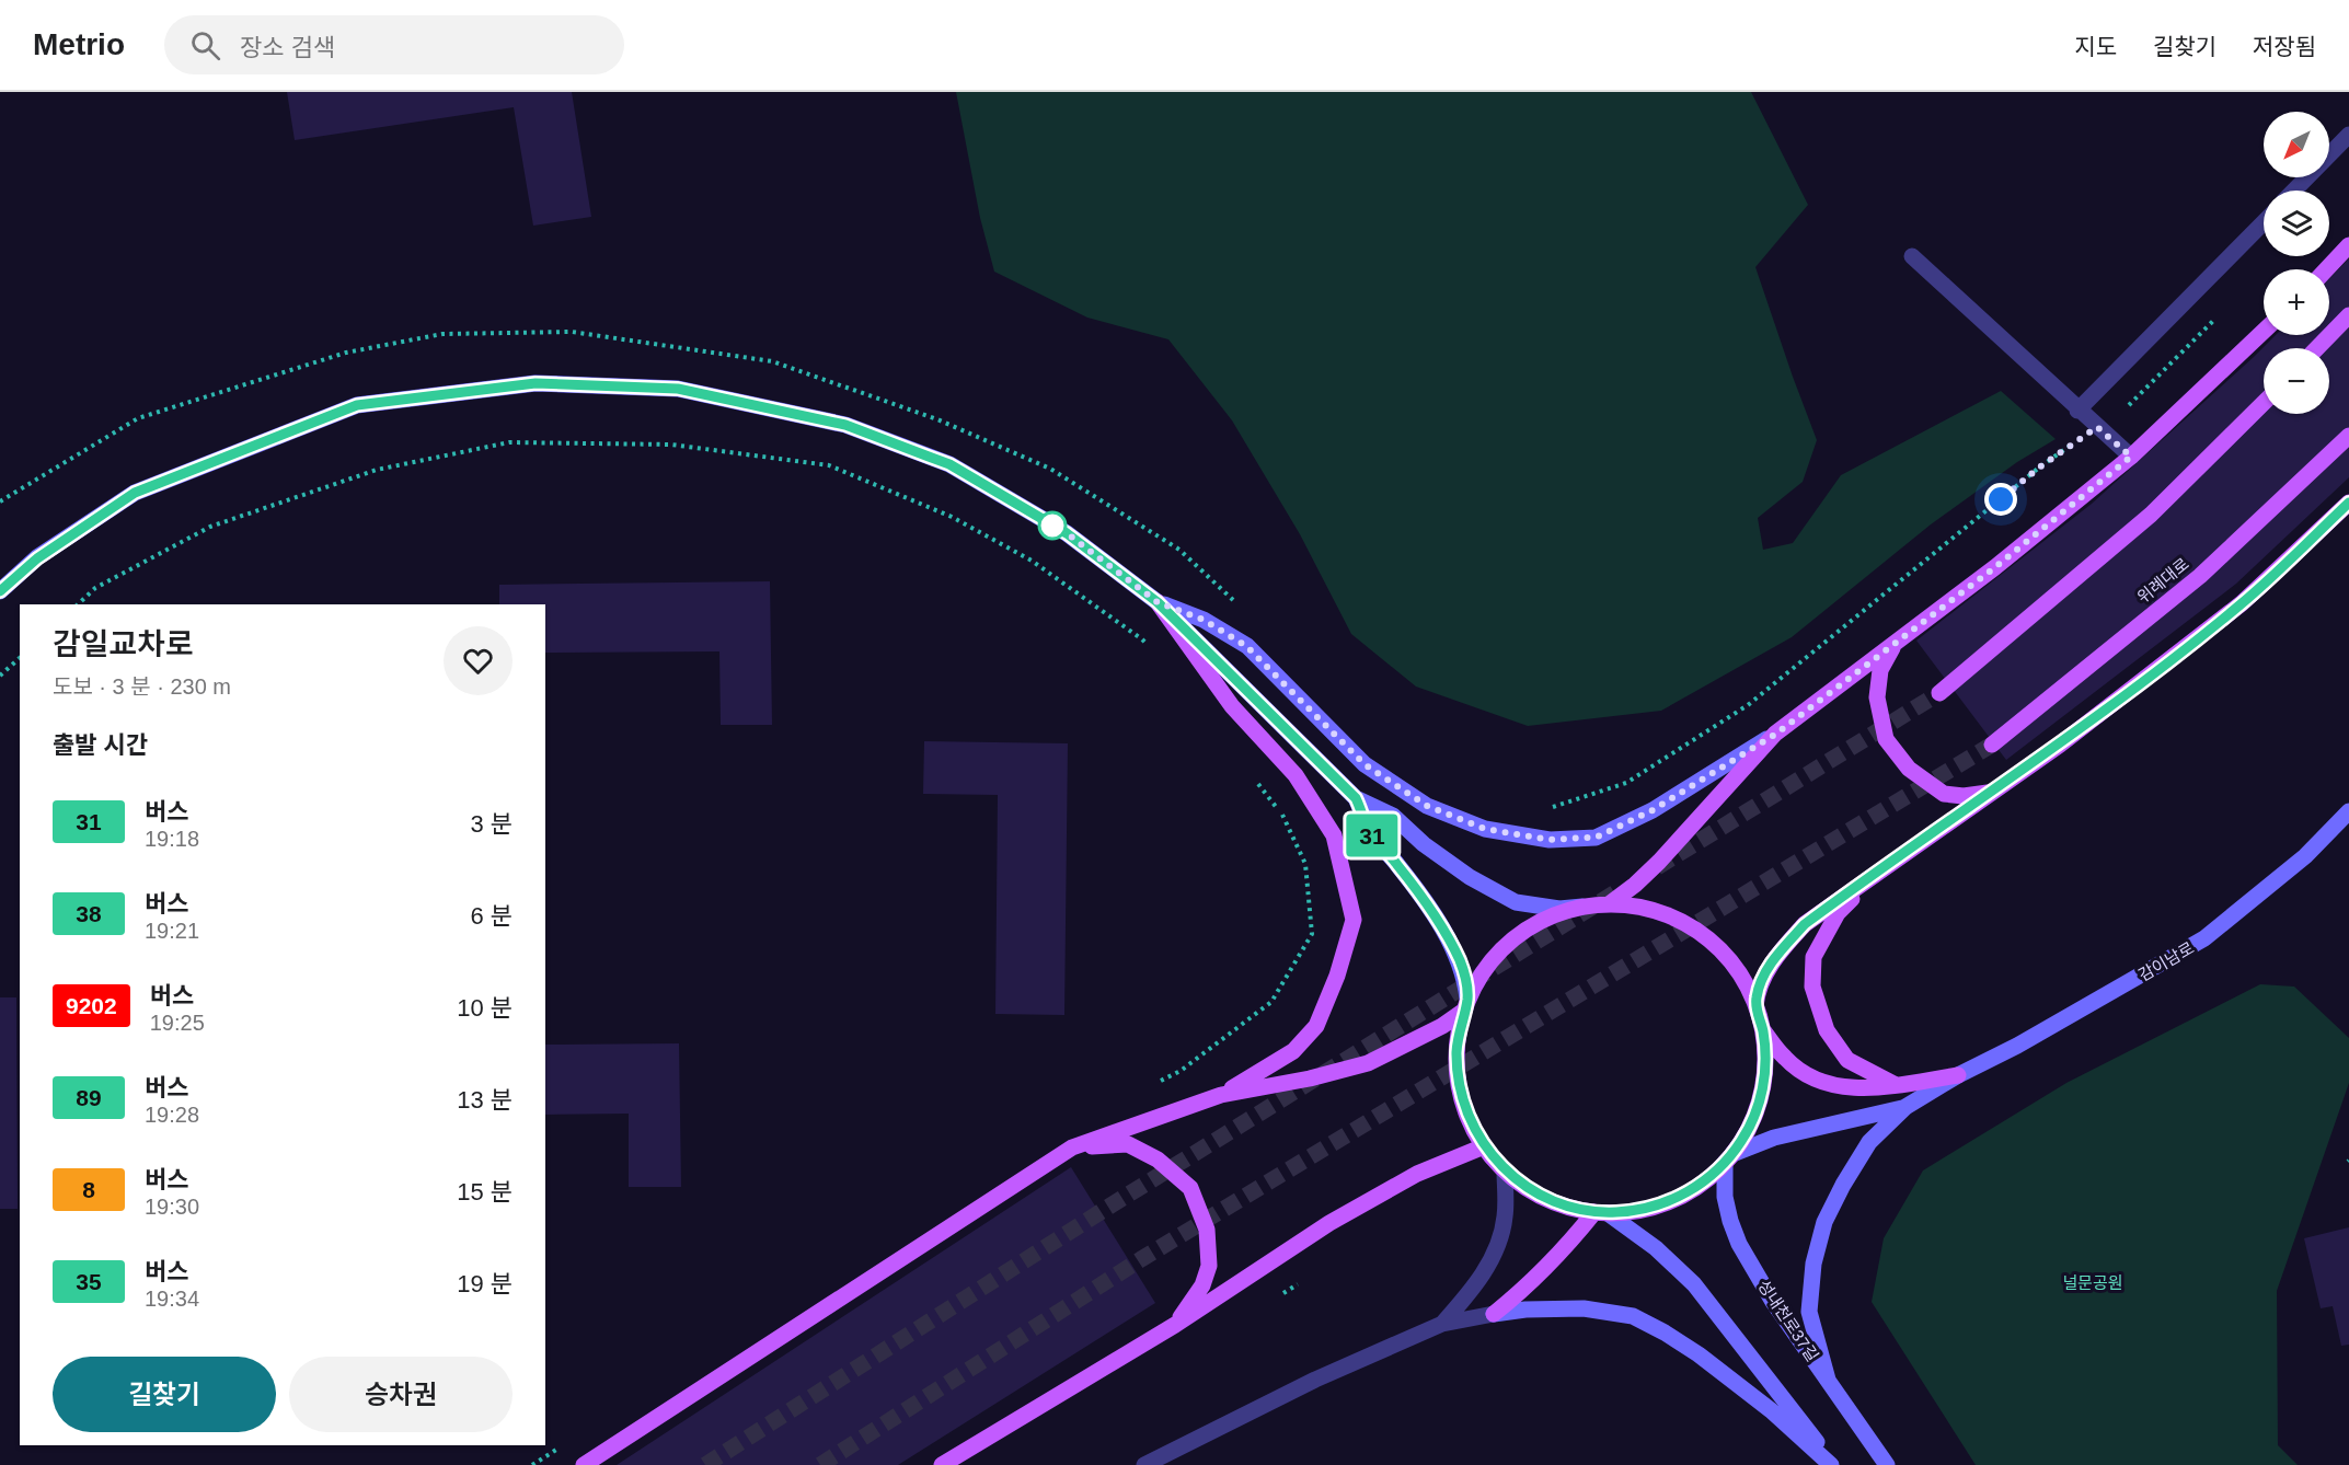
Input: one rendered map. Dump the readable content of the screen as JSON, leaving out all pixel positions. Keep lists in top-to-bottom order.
{
  "streets": {
    "main road": ["위례대로", "감이남로", "성내천로37길"]
  },
  "parks": ["널문공원"],
  "lines": ["bus line 31"],
  "north": "bottom left",
  "page": {
    "header": "Metrio",
    "search": "장소 검색",
    "nav": ["지도", "길찾기", "저장됨"],
    "on_map": "31",
    "map_buttons": ["+", "−"],
    "heading": [
      ["감일교차로", "도보 · 3 분 · 230 m"],
      "출발 시간"
    ],
    "list": [
      {
        "mark": "31",
        "name": "버스",
        "note": "19:18",
        "value": "3 분"
      },
      {
        "mark": "38",
        "name": "버스",
        "note": "19:21",
        "value": "6 분"
      },
      {
        "mark": "9202",
        "name": "버스",
        "note": "19:25",
        "value": "10 분"
      },
      {
        "mark": "89",
        "name": "버스",
        "note": "19:28",
        "value": "13 분"
      },
      {
        "mark": "8",
        "name": "버스",
        "note": "19:30",
        "value": "15 분"
      },
      {
        "mark": "35",
        "name": "버스",
        "note": "19:34",
        "value": "19 분"
      }
    ],
    "buttons": ["길찾기", "승차권"]
  }
}
